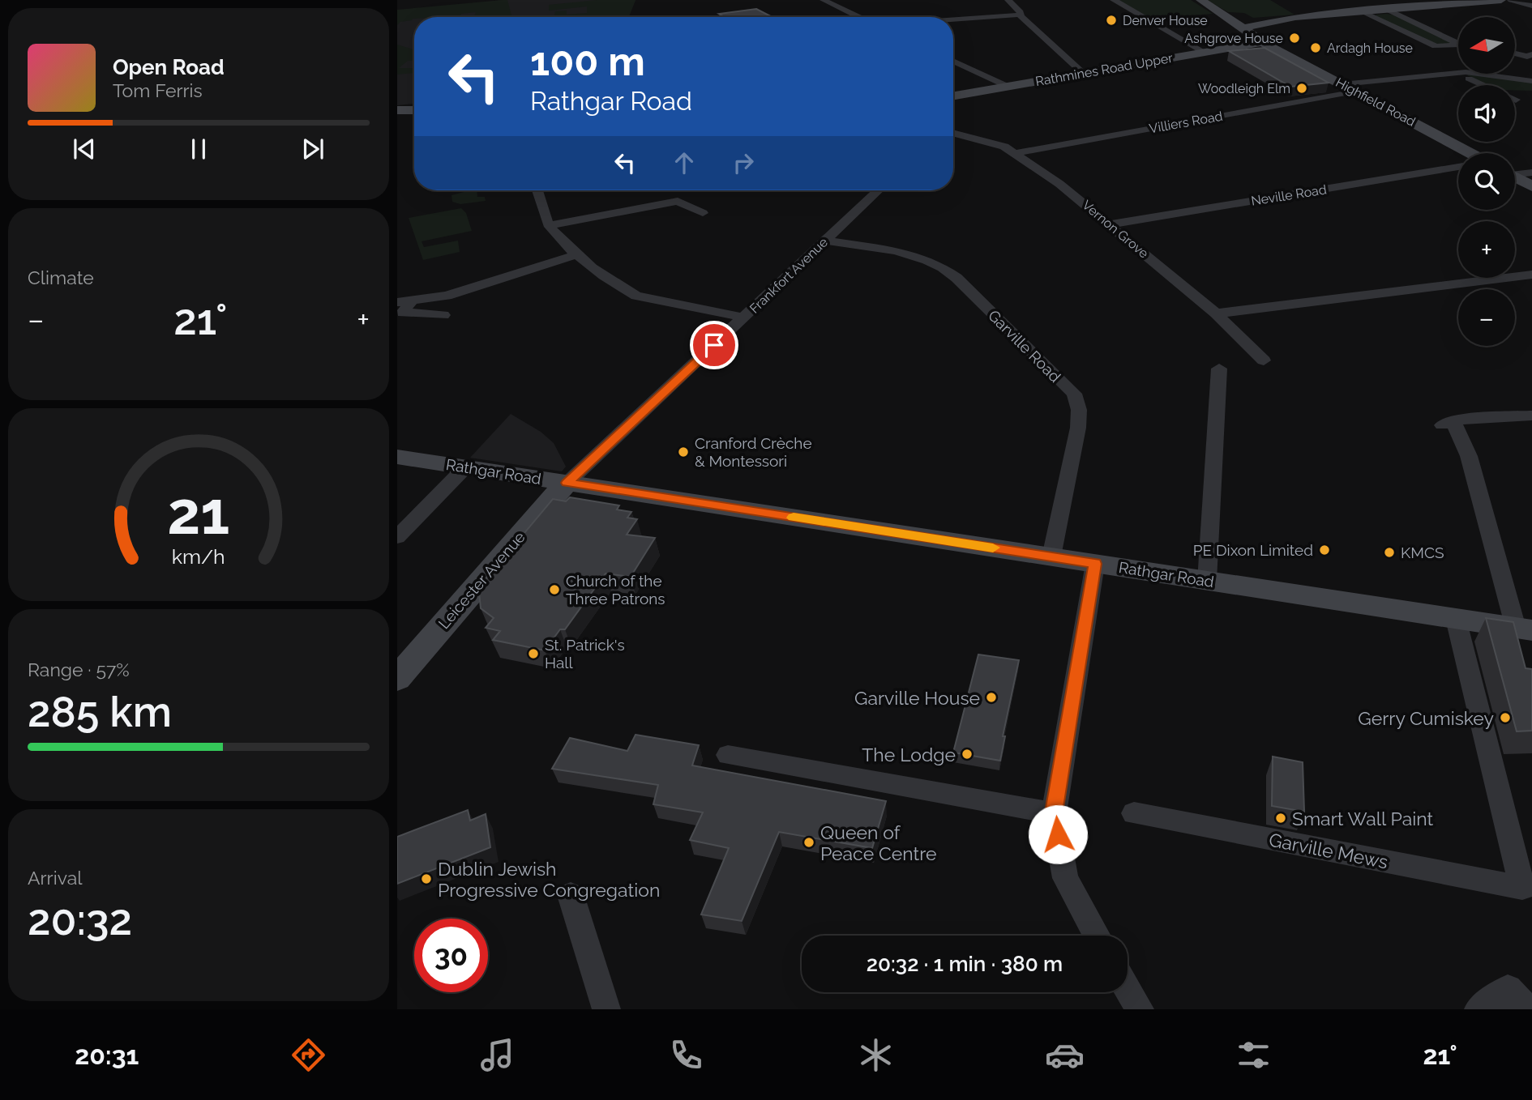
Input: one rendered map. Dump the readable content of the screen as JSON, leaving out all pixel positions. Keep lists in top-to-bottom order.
{
  "streets": {
    "main road": [
      "Rathmines Road Upper",
      "Highfield Road",
      "Rathgar Road",
      "Leicester Avenue"
    ],
    "street": [
      "Villiers Road",
      "Neville Road",
      "Vernon Grove",
      "Frankfort Avenue",
      "Garville Road",
      "Garville Mews"
    ]
  },
  "crossings": [
    ["Rathmines Road Upper", "Highfield Road"],
    ["Highfield Road", "Villiers Road"],
    ["Villiers Road", "Vernon Grove"],
    ["Neville Road", "Vernon Grove"],
    ["Frankfort Avenue", "Garville Road"],
    ["Frankfort Avenue", "Rathgar Road"],
    ["Frankfort Avenue", "Leicester Avenue"],
    ["Garville Road", "Rathgar Road"],
    ["Rathgar Road", "Leicester Avenue"],
    ["Rathgar Road", "Garville Mews"]
  ],
  "places": [
    "Denver House",
    "Ashgrove House",
    "Ardagh House",
    "Woodleigh Elm",
    "Cranford Crèche & Montessori",
    "PE Dixon Limited",
    "KMCS",
    "Church of the Three Patrons",
    "St. Patrick's Hall",
    "Garville House",
    "Gerry Cumiskey",
    "The Lodge",
    "Smart Wall Paint",
    "Queen of Peace Centre",
    "Dublin Jewish Progressive Congregation"
  ],
  "north": "left",
  "page": {
    "map_buttons": ["+", "−"],
    "turn": ["100 m", "Rathgar Road"],
    "song": ["Open Road", "Tom Ferris"],
    "tile": [
      "Climate",
      ["Range · 57%", "285 km"],
      ["Arrival", "20:32"]
    ],
    "heat": ["−", "21°", "+"],
    "limit": "30",
    "trip": "20:32 · 1 min · 380 m",
    "tabs": ["20:31", "21°"],
    "gauge": ["21", "km/h"]
  }
}
